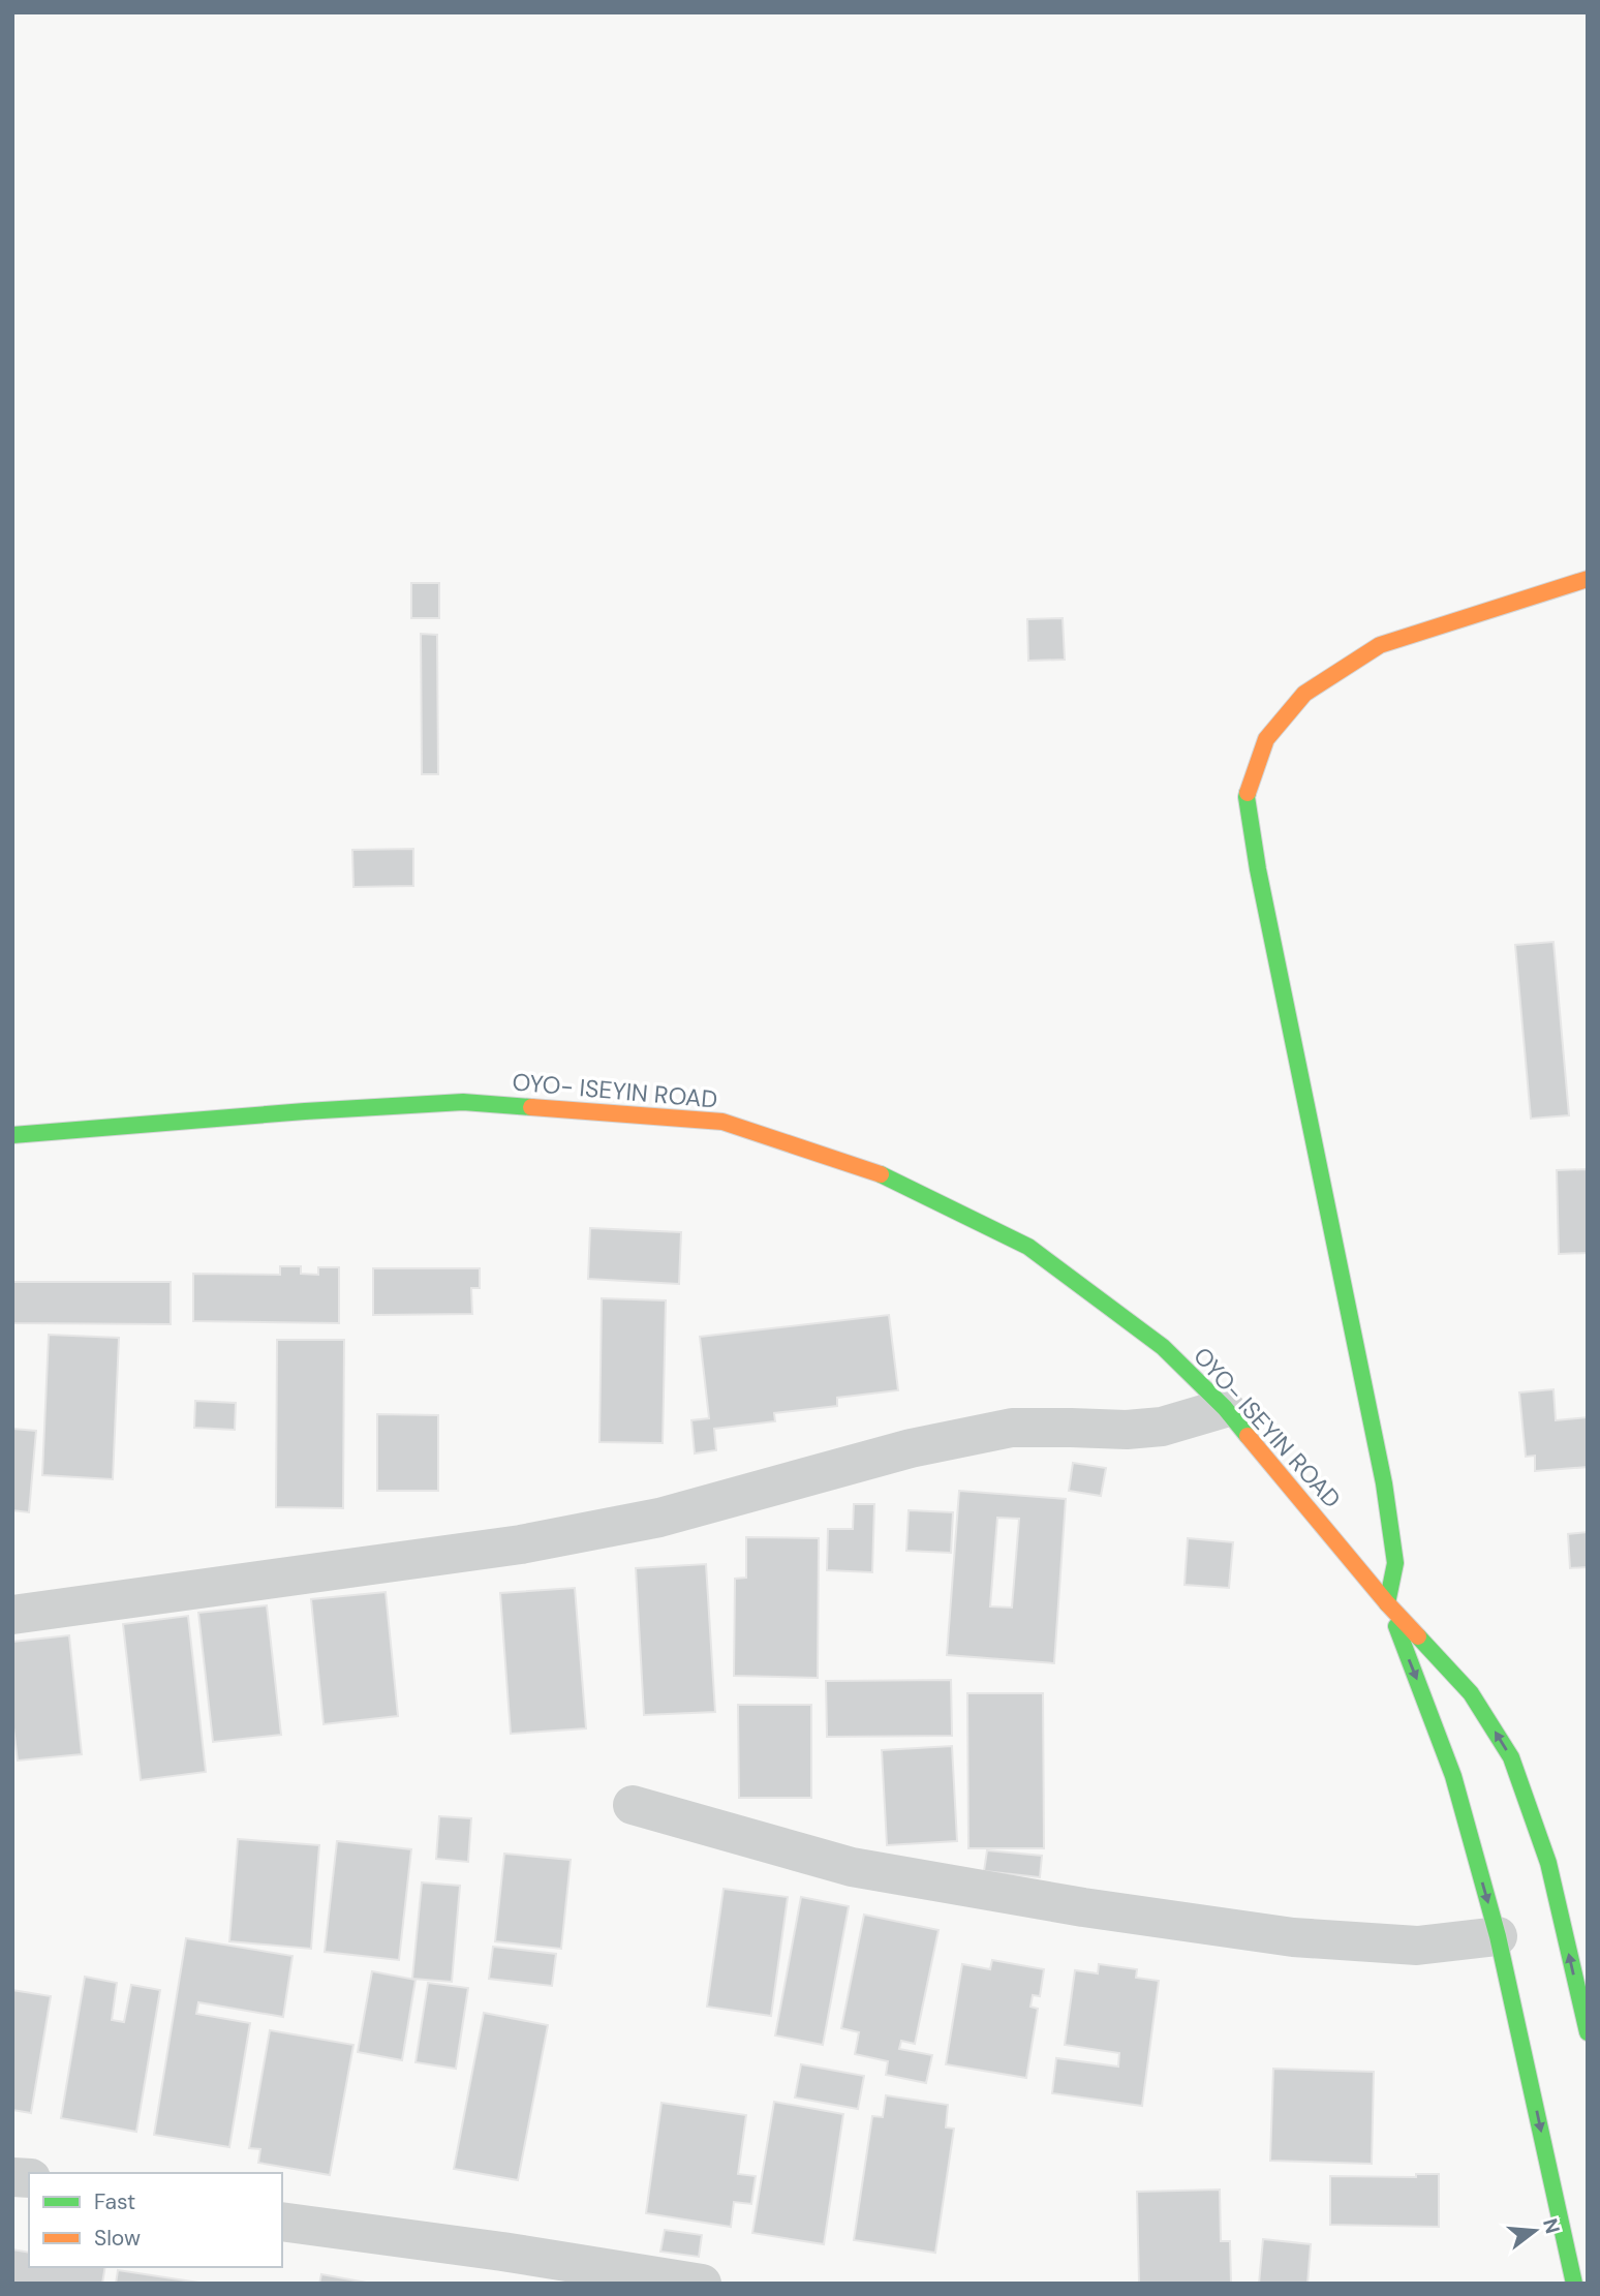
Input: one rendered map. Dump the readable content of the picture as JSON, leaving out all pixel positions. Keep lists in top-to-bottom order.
{
  "streets": {
    "main road": ["OYO- ISEYIN ROAD"]
  },
  "legend": ["Fast", "Slow"],
  "north": "right"
}
